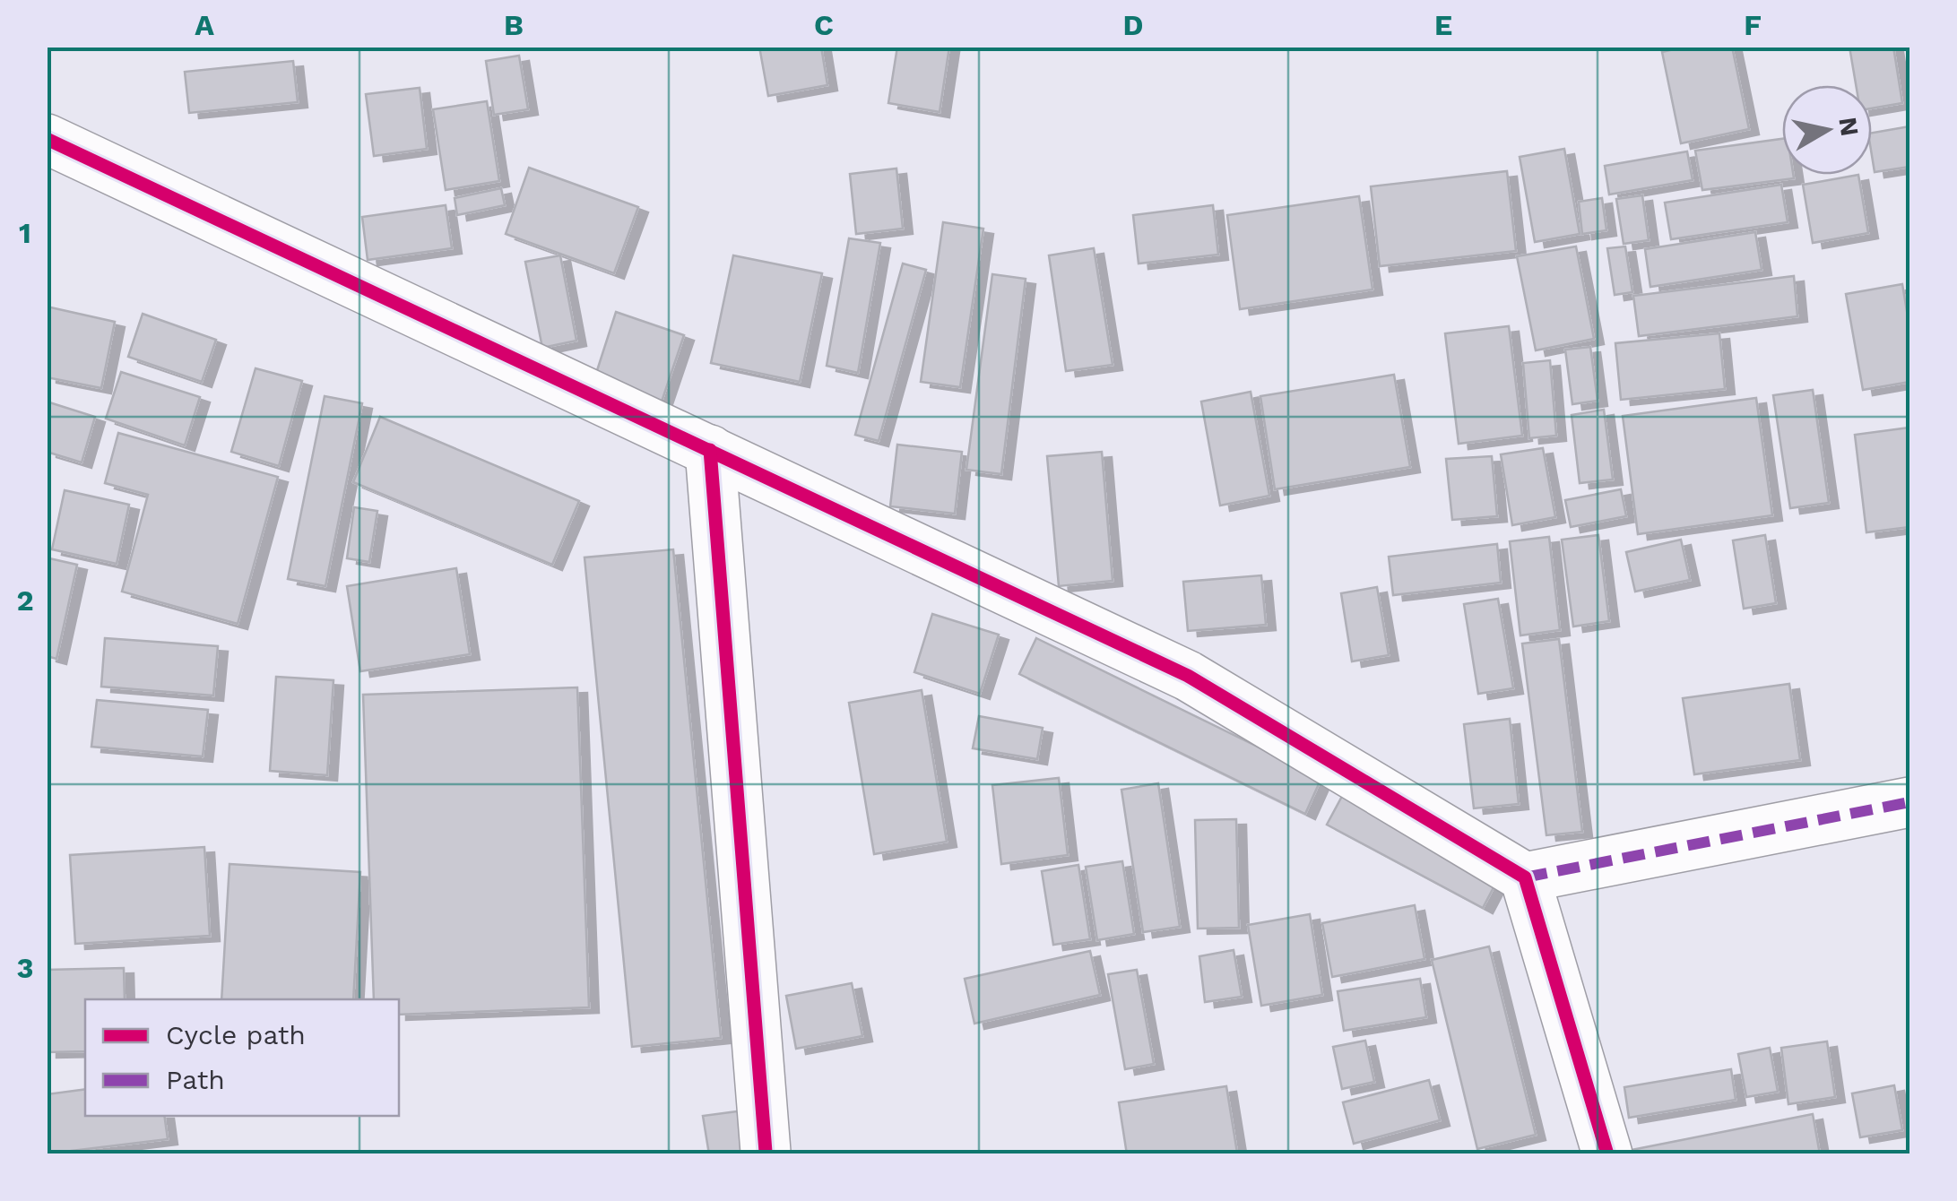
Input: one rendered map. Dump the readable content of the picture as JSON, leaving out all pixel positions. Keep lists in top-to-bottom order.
{
  "legend": ["Cycle path", "Path"],
  "north": "right",
  "grid": {
    "columns": [
      "A",
      "B",
      "C",
      "D",
      "E",
      "F"
    ],
    "rows": ["1", "2", "3"]
  }
}
